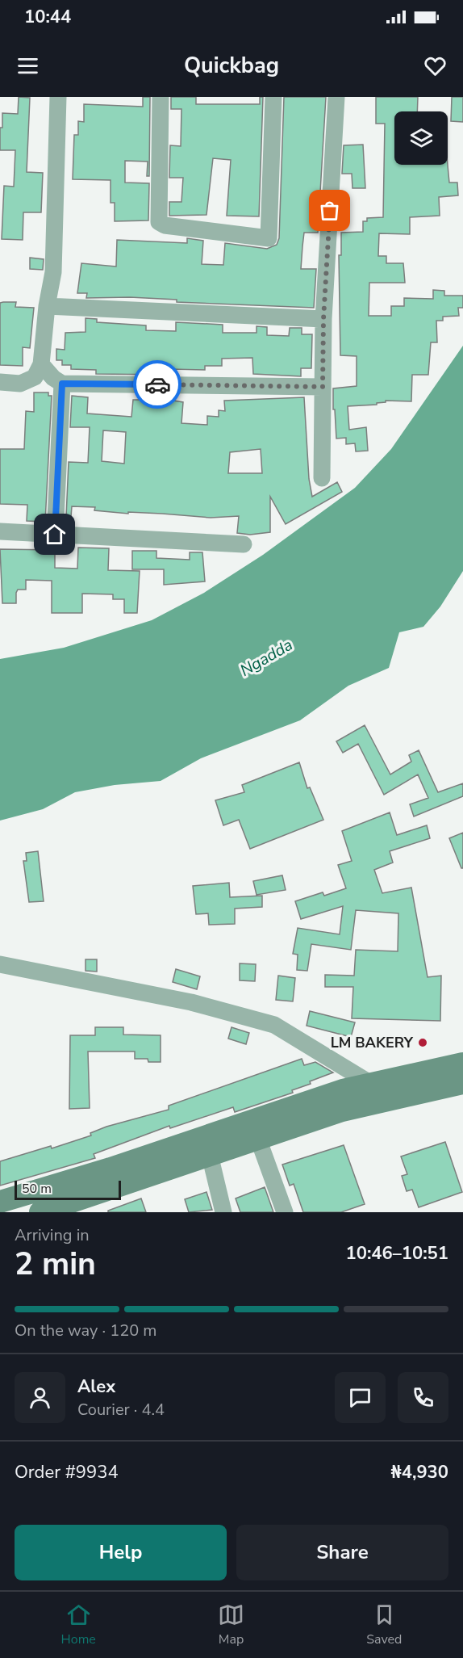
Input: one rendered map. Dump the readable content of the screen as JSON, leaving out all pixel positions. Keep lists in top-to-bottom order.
{
  "water": ["Ngadda"],
  "places": ["LM BAKERY"],
  "scale_bar": "50 m",
  "page": {
    "status": "10:44",
    "header": "Quickbag",
    "scale": "50 m",
    "heading": ["2 min", "Arriving in", "10:46–10:51"],
    "panel": [
      "Alex",
      "Courier · 4.4",
      "Order #9934",
      "₦4,930"
    ],
    "bar": "On the way · 120 m",
    "buttons": ["Help", "Share"],
    "tabs": ["Home", "Map", "Saved"]
  }
}
